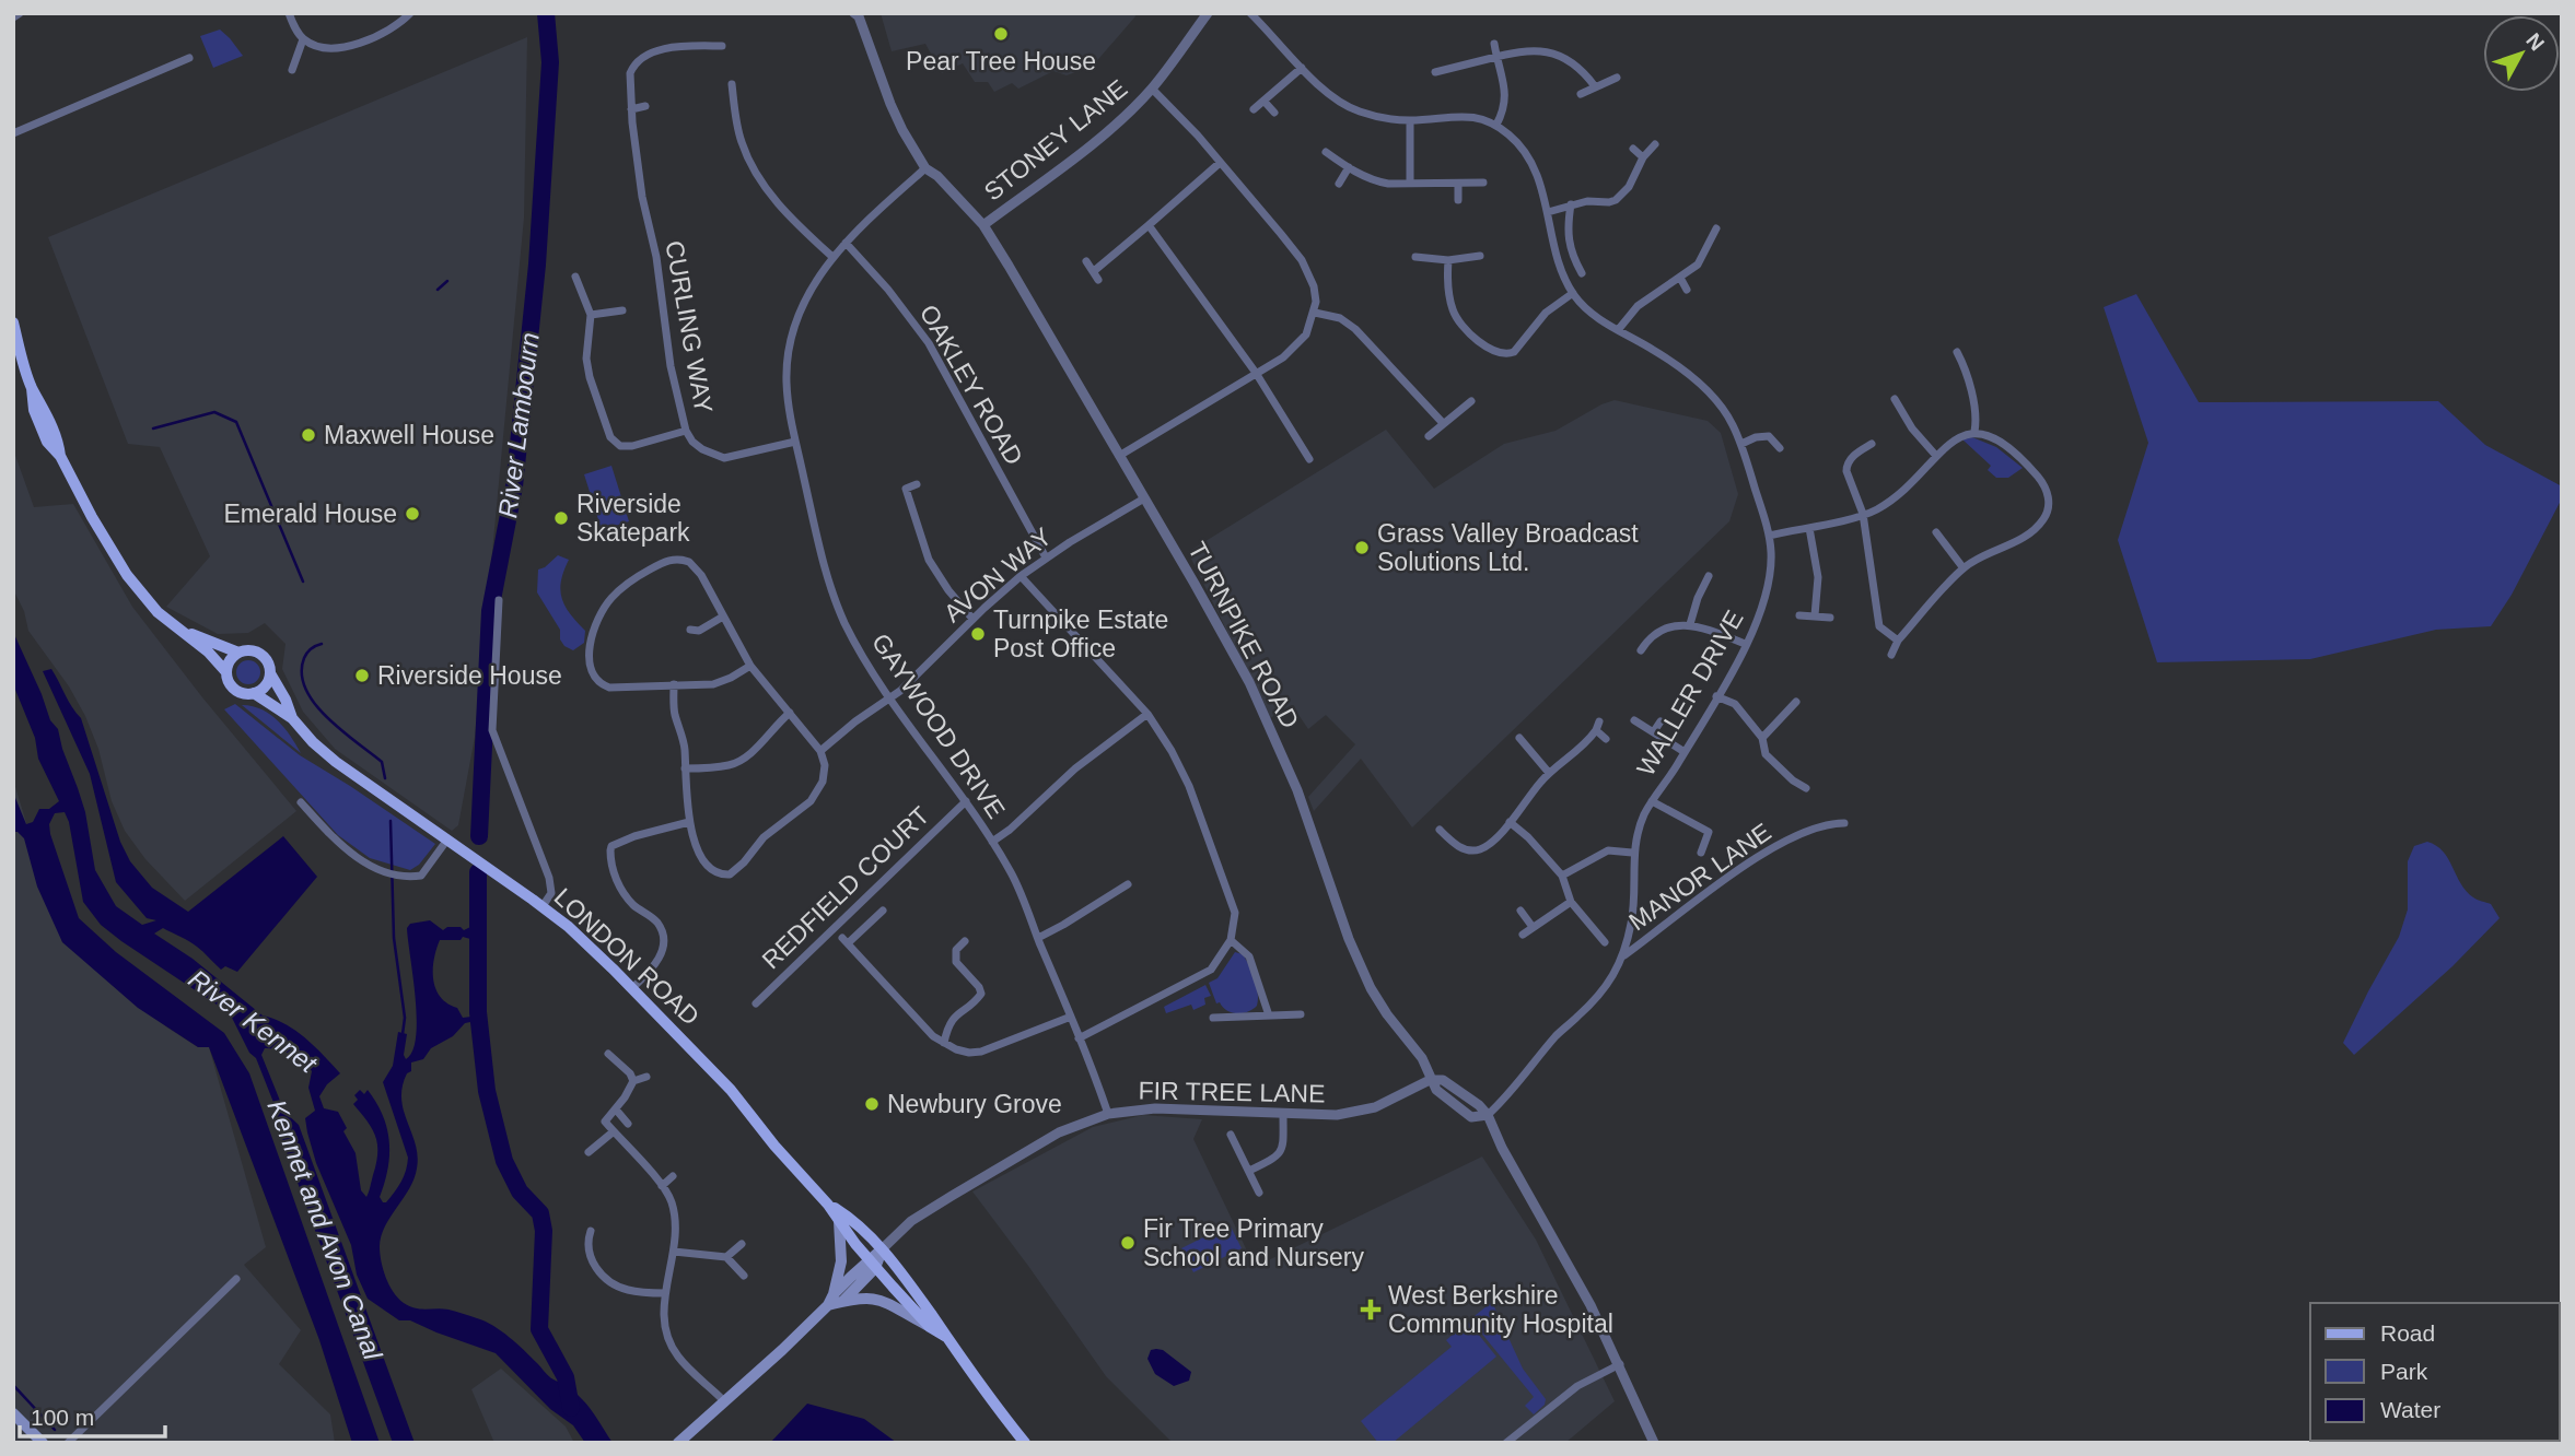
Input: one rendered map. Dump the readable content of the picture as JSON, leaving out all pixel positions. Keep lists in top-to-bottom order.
{
  "streets": {
    "main road": ["LONDON ROAD"],
    "street": [
      "STONEY LANE",
      "CURLING WAY",
      "OAKLEY ROAD",
      "AVON WAY",
      "TURNPIKE ROAD",
      "WALLER DRIVE",
      "GAYWOOD DRIVE",
      "MANOR LANE",
      "REDFIELD COURT",
      "FIR TREE LANE"
    ]
  },
  "crossings": [
    ["STONEY LANE", "TURNPIKE ROAD"],
    ["CURLING WAY", "GAYWOOD DRIVE"],
    ["OAKLEY ROAD", "AVON WAY"],
    ["OAKLEY ROAD", "GAYWOOD DRIVE"],
    ["AVON WAY", "TURNPIKE ROAD"],
    ["AVON WAY", "GAYWOOD DRIVE"],
    ["TURNPIKE ROAD", "WALLER DRIVE"],
    ["TURNPIKE ROAD", "GAYWOOD DRIVE"],
    ["TURNPIKE ROAD", "FIR TREE LANE"],
    ["WALLER DRIVE", "MANOR LANE"],
    ["GAYWOOD DRIVE", "REDFIELD COURT"],
    ["GAYWOOD DRIVE", "FIR TREE LANE"],
    ["LONDON ROAD", "FIR TREE LANE"]
  ],
  "water": ["River Lambourn", "River Kennet", "Kennet and Avon Canal"],
  "places": {
    "other": [
      "Pear Tree House",
      "Maxwell House",
      "Emerald House",
      "Riverside Skatepark",
      "Grass Valley Broadcast Solutions Ltd.",
      "Turnpike Estate Post Office",
      "Riverside House",
      "Newbury Grove",
      "Fir Tree Primary School and Nursery"
    ],
    "health": ["West Berkshire Community Hospital"]
  },
  "legend": ["Road", "Park", "Water"],
  "scale_bar": "100 m",
  "north": "top right"
}
